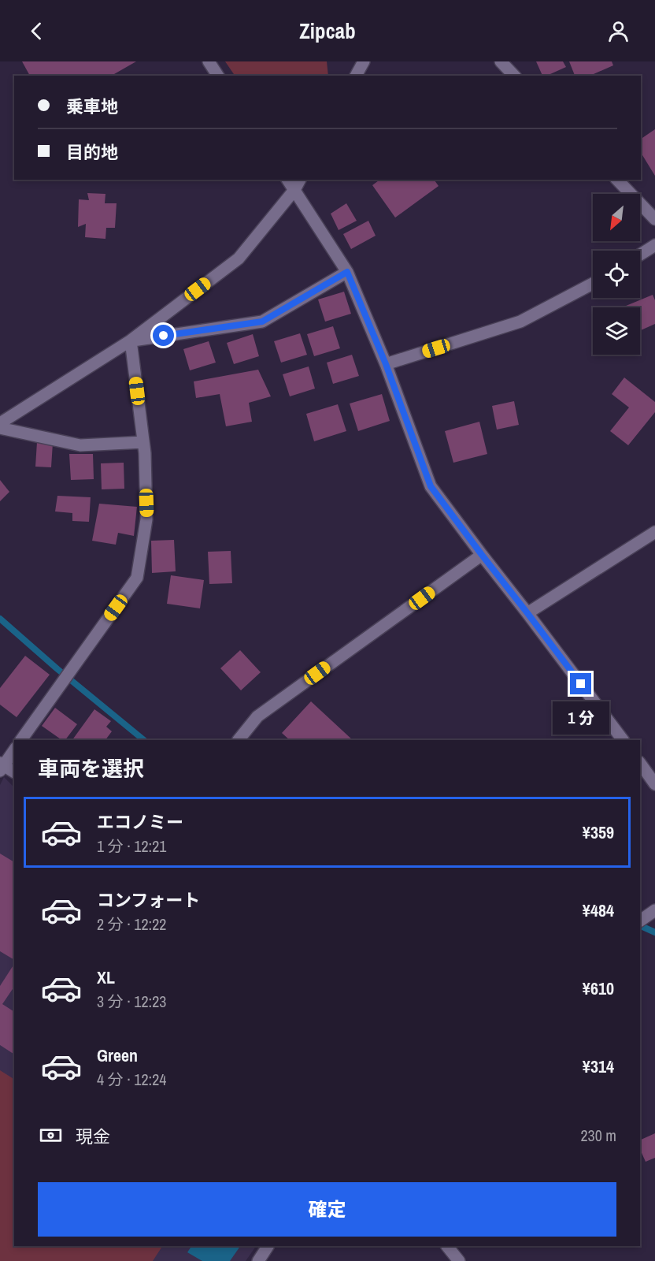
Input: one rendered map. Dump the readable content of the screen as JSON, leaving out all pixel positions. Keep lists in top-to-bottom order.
{
  "north": "bottom left",
  "page": {
    "header": "Zipcab",
    "banner": ["乗車地", "目的地"],
    "bubble": "1 分",
    "heading": "車両を選択",
    "list": [
      {
        "name": "エコノミー",
        "note": "1 分 · 12:21",
        "value": "¥359"
      },
      {
        "name": "コンフォート",
        "note": "2 分 · 12:22",
        "value": "¥484"
      },
      {
        "name": "XL",
        "note": "3 分 · 12:23",
        "value": "¥610"
      },
      {
        "name": "Green",
        "note": "4 分 · 12:24",
        "value": "¥314"
      }
    ],
    "pay": ["現金", "230 m"],
    "buttons": "確定"
  }
}
